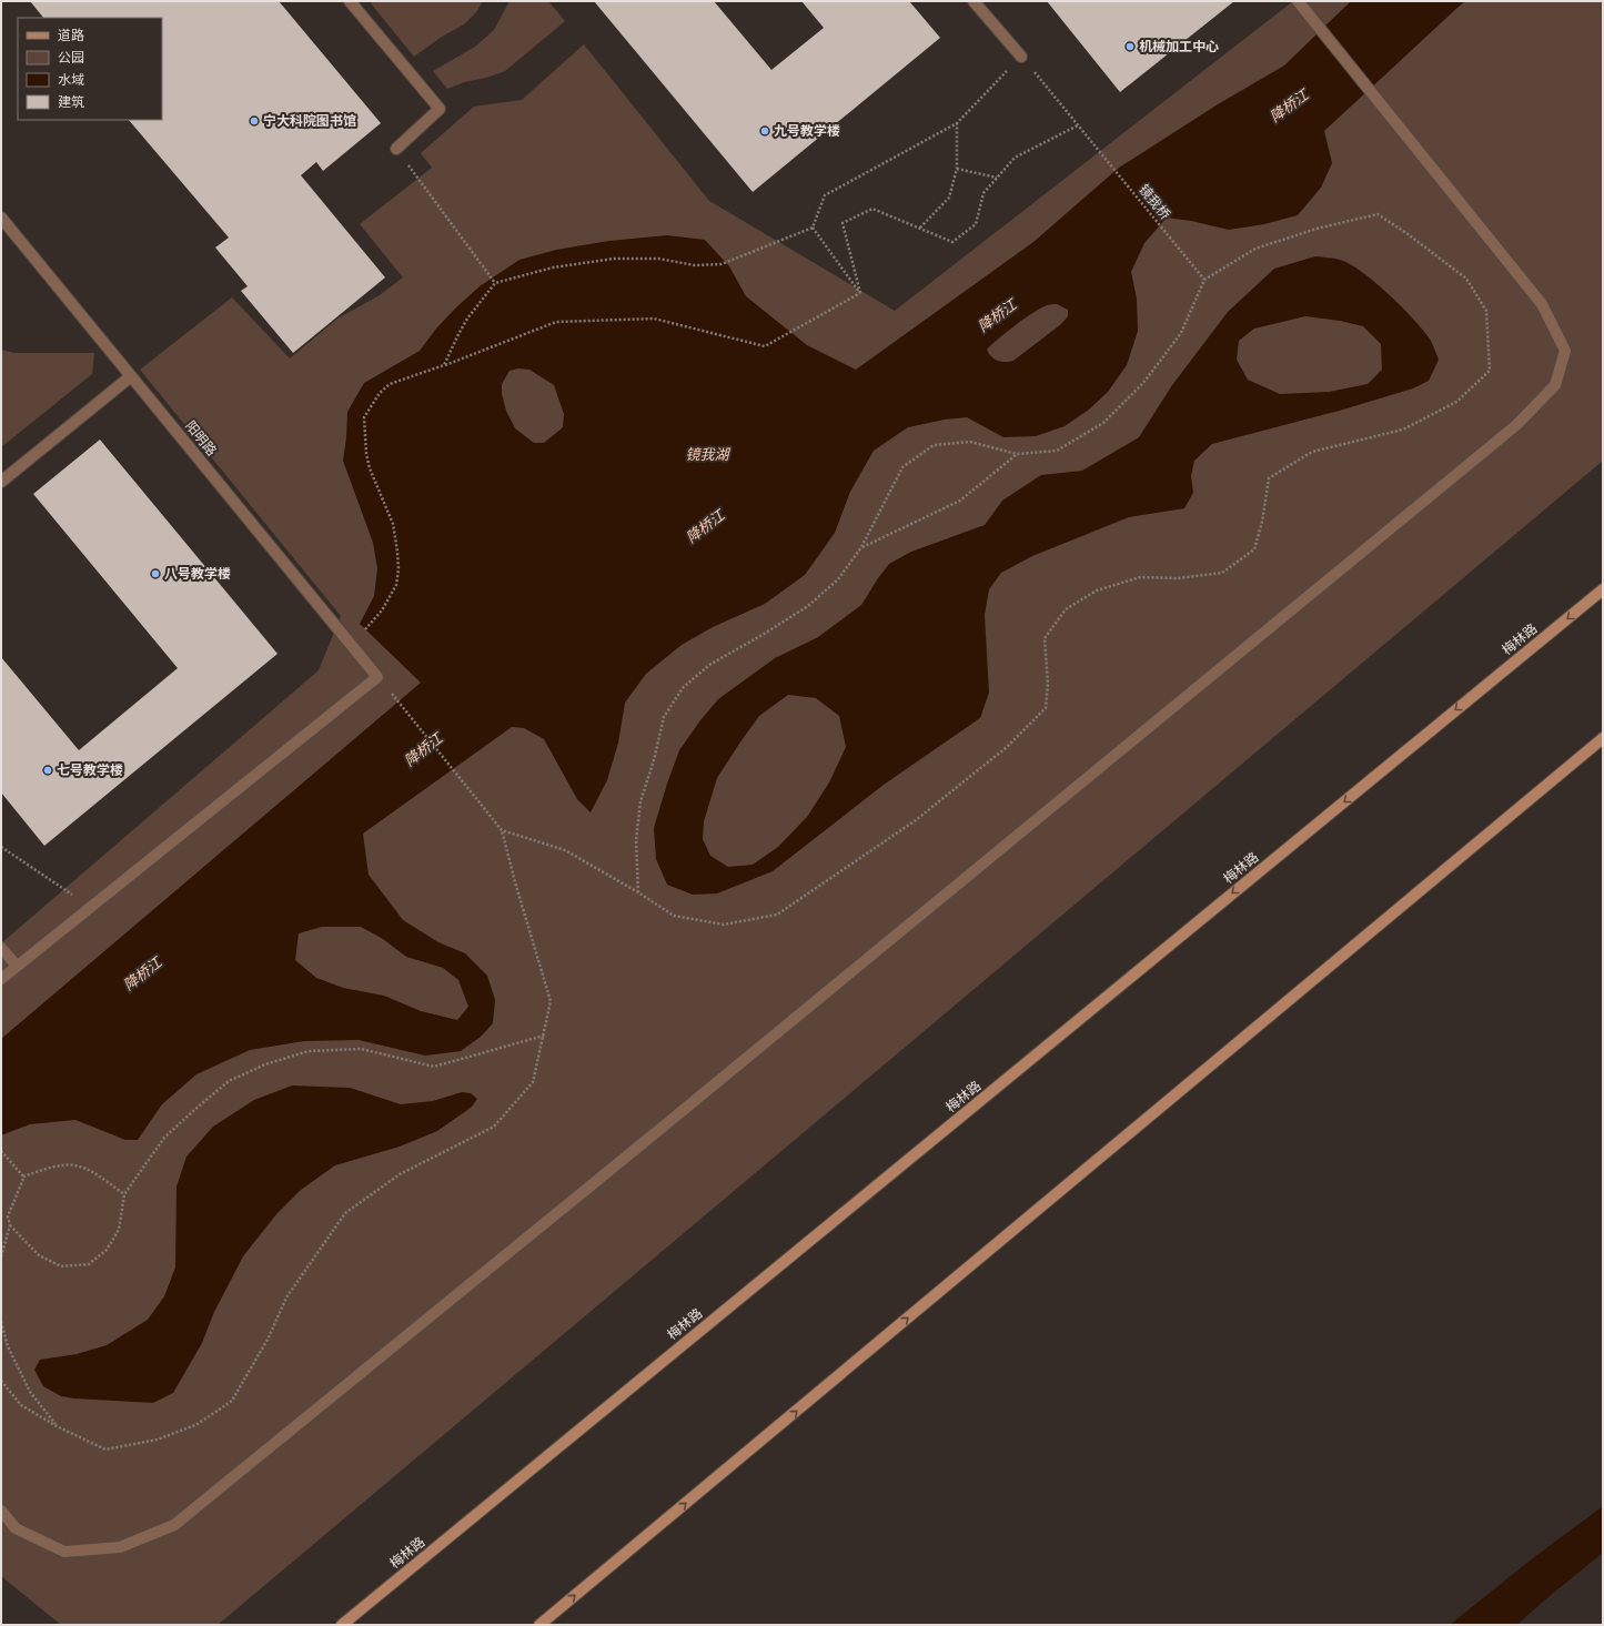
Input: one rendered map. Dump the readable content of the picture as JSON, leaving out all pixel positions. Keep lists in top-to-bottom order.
{
  "streets": {
    "main road": ["梅林路"],
    "street": ["阳明路"],
    "path": ["镜我桥"]
  },
  "one_way": ["梅林路"],
  "water": ["降桥江", "镜我湖"],
  "places": [
    "机械加工中心",
    "宁大科院图书馆",
    "九号教学楼",
    "八号教学楼",
    "七号教学楼"
  ],
  "legend": [
    "道路",
    "公园",
    "水域",
    "建筑"
  ]
}
